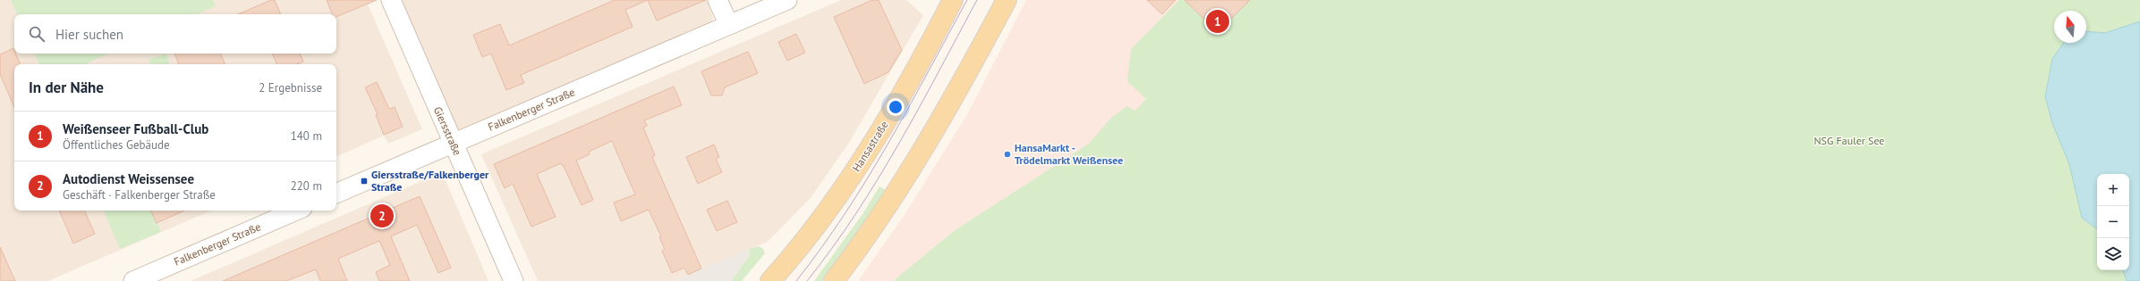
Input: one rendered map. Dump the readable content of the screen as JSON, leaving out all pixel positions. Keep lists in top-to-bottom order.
{
  "streets": {
    "main road": ["Hansastraße"],
    "street": ["Falkenberger Straße", "Giersstraße"]
  },
  "crossings": [
    ["Falkenberger Straße", "Giersstraße"]
  ],
  "parks": ["NSG Fauler See"],
  "places": {
    "other": ["HansaMarkt - Trödelmarkt Weißensee"],
    "transit": ["Giersstraße/Falkenberger Straße"]
  },
  "north": "top",
  "page": {
    "pins": ["1", "2"],
    "search": "Hier suchen",
    "heading": ["In der Nähe", "2 Ergebnisse"],
    "list": [
      {
        "mark": "1",
        "name": "Weißenseer Fußball-Club",
        "note": "Öffentliches Gebäude",
        "value": "140 m"
      },
      {
        "mark": "2",
        "name": "Autodienst Weissensee",
        "note": "Geschäft · Falkenberger Straße",
        "value": "220 m"
      }
    ],
    "map_buttons": ["+", "−"]
  }
}
